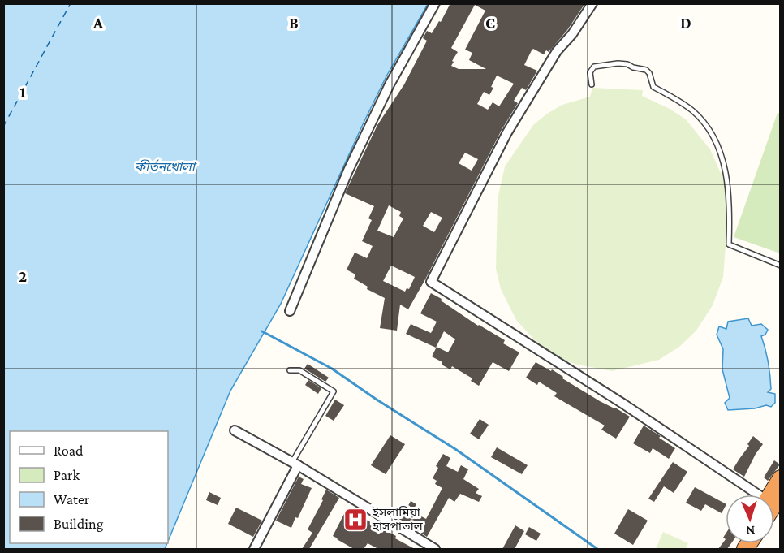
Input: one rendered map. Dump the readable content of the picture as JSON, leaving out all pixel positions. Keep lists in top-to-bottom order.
{
  "water": ["কীর্তনখোলা"],
  "places": {
    "hospital": ["ইসলামিয়া হাসপাতাল"]
  },
  "legend": [
    "Road",
    "Park",
    "Water",
    "Building"
  ],
  "north": "bottom",
  "grid": {
    "columns": [
      "A",
      "B",
      "C",
      "D"
    ],
    "rows": ["1", "2"]
  }
}
